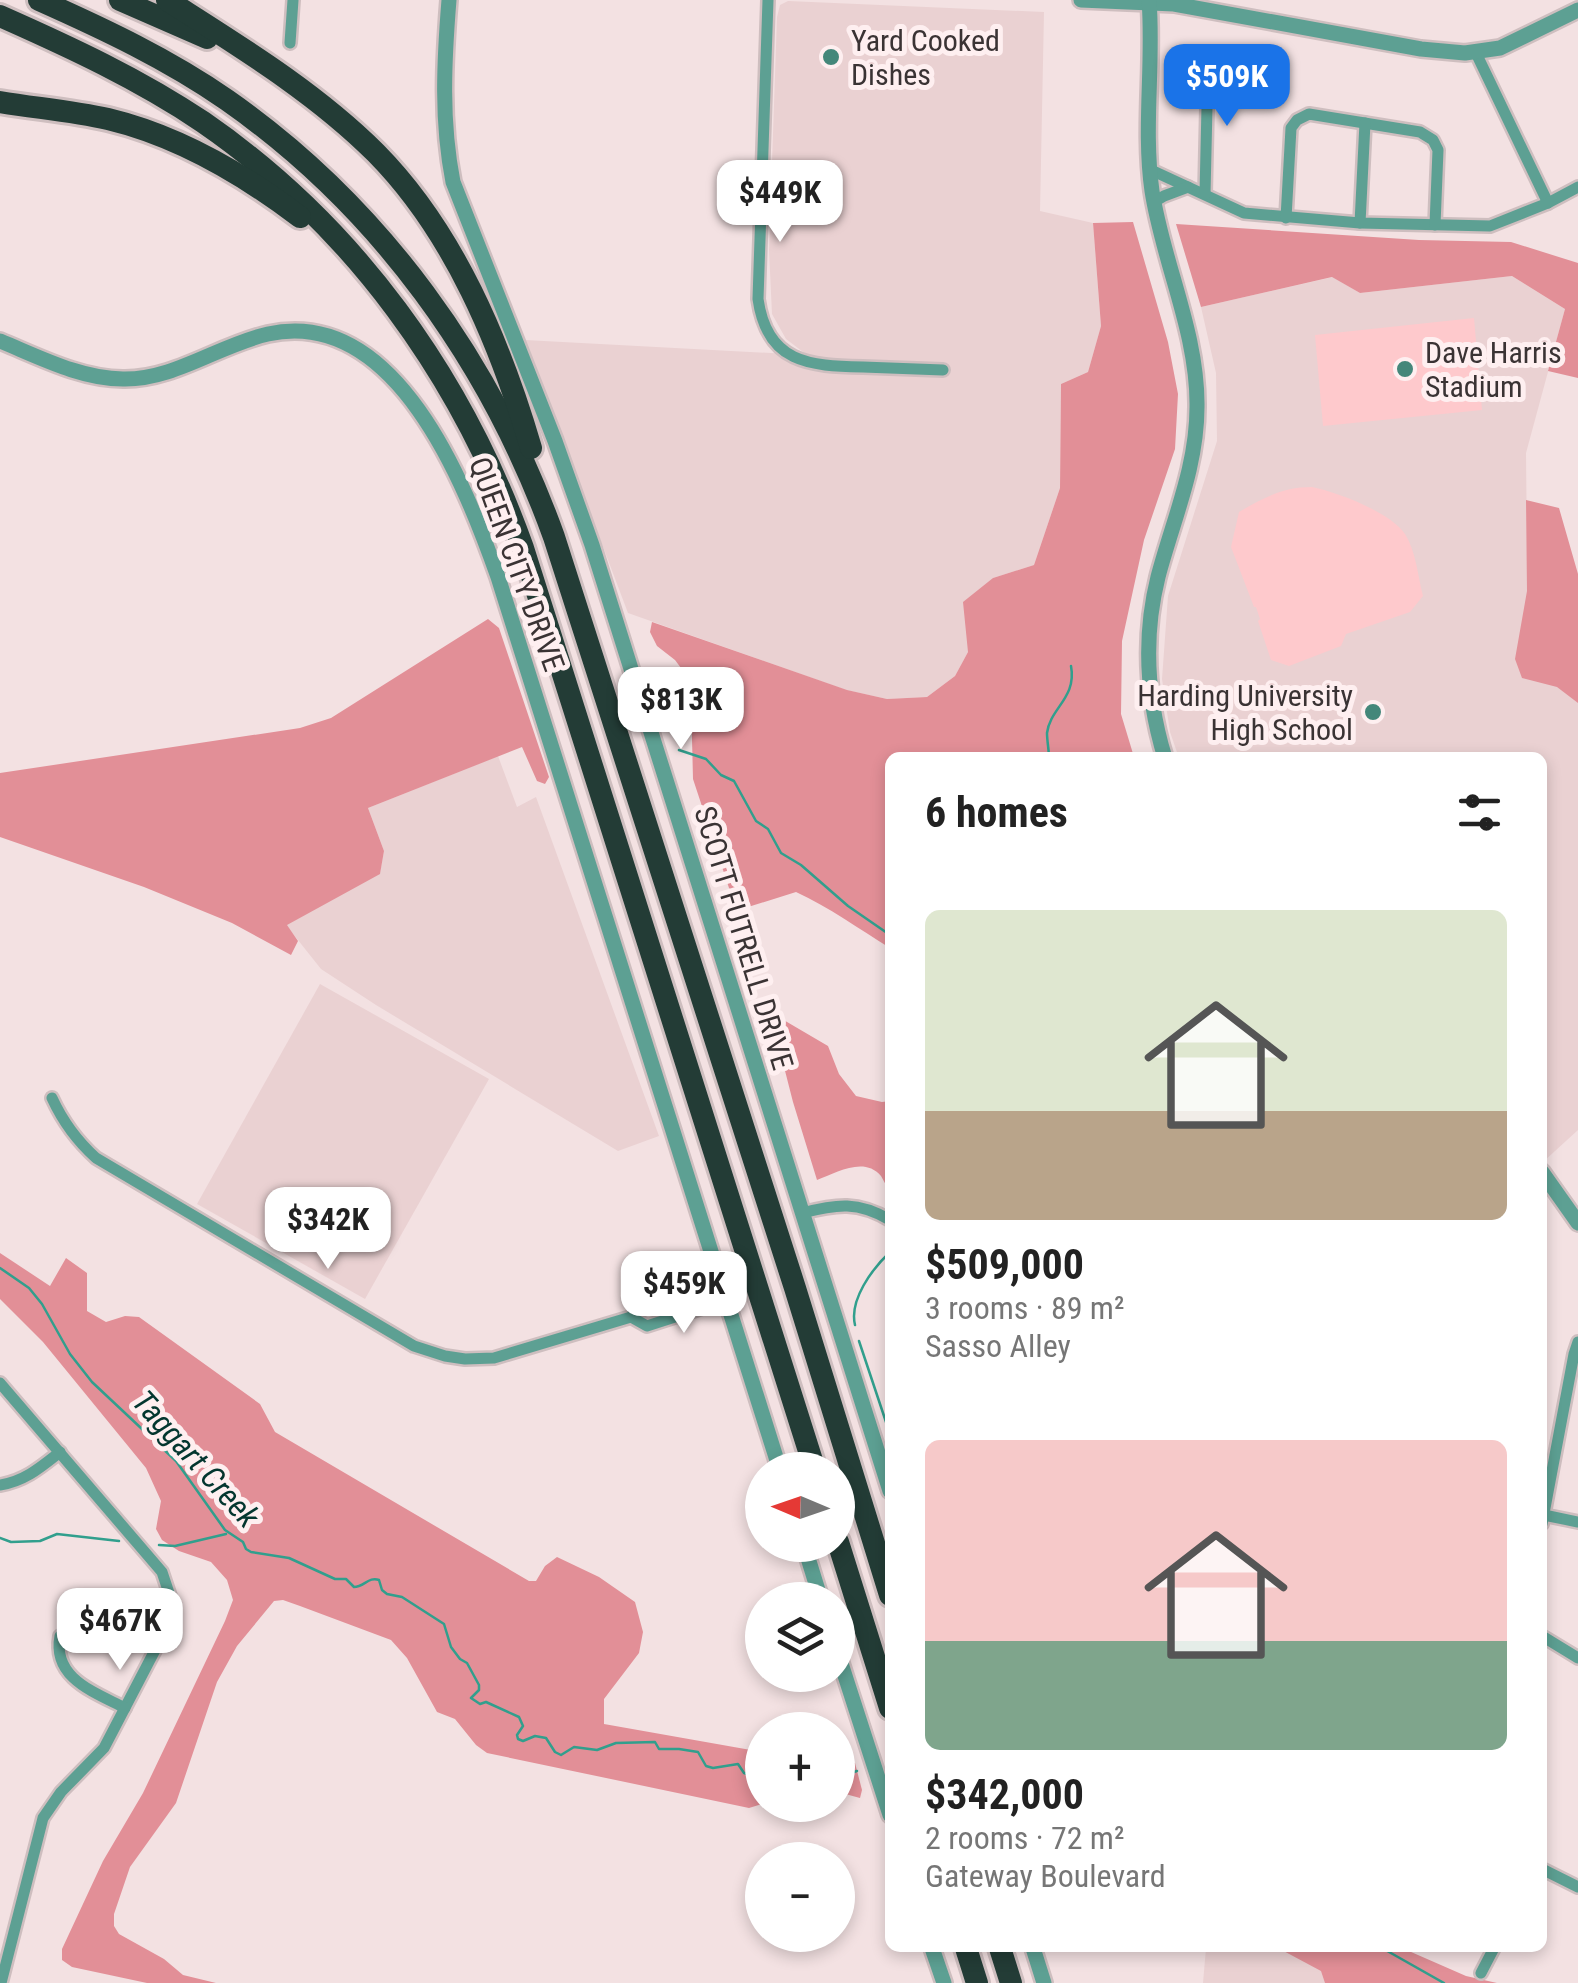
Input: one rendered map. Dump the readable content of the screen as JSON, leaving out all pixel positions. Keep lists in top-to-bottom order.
{
  "streets": {
    "street": ["QUEEN CITY DRIVE", "SCOTT FUTRELL DRIVE"]
  },
  "water": ["Taggart Creek"],
  "places": ["Yard Cooked Dishes", "Dave Harris Stadium", "Harding University High School"],
  "north": "left",
  "page": {
    "price": [
      "$509K",
      "$449K",
      "$813K",
      "$342K",
      "$459K",
      "$467K"
    ],
    "heading": "6 homes",
    "list": [
      {
        "name": "$509,000",
        "note": "3 rooms · 89 m² · Sasso Alley"
      },
      {
        "name": "$342,000",
        "note": "2 rooms · 72 m² · Gateway Boulevard"
      }
    ],
    "map_buttons": ["+", "−"]
  }
}
